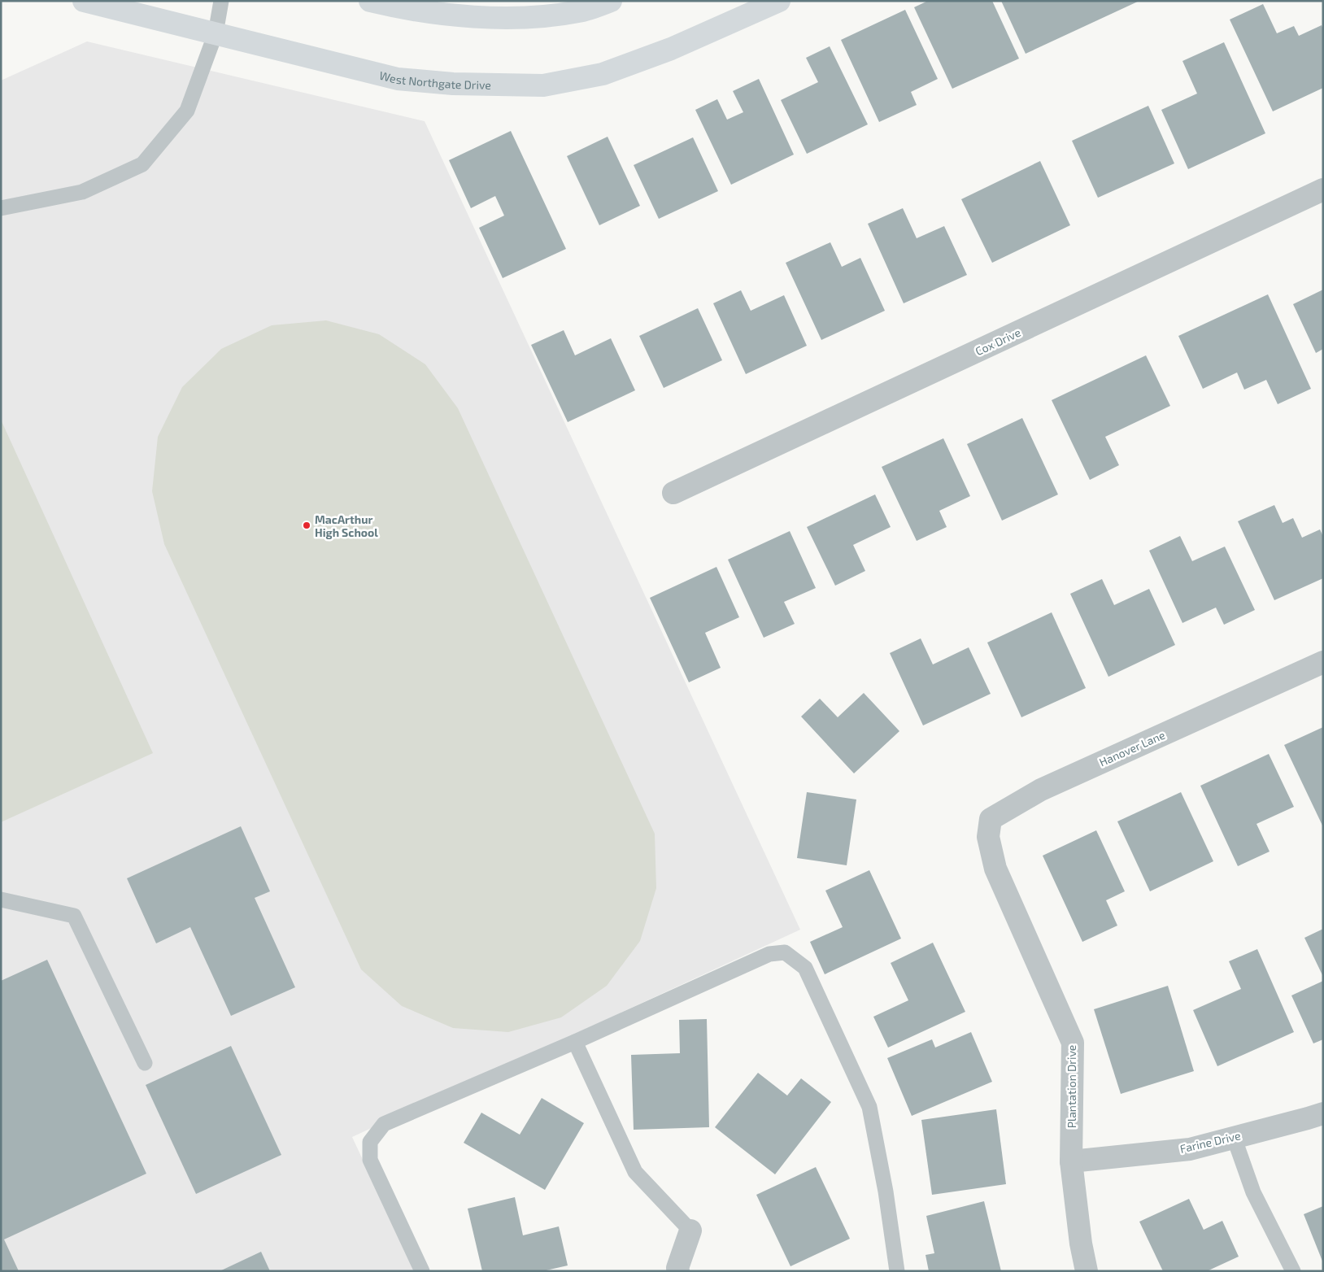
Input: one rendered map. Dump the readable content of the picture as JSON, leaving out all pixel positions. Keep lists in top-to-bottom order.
{
  "streets": {
    "main road": ["West Northgate Drive"],
    "street": [
      "Cox Drive",
      "Hanover Lane",
      "Plantation Drive",
      "Farine Drive"
    ]
  },
  "crossings": [
    ["Hanover Lane", "Plantation Drive"],
    ["Plantation Drive", "Farine Drive"]
  ],
  "places": ["MacArthur High School"]
}
